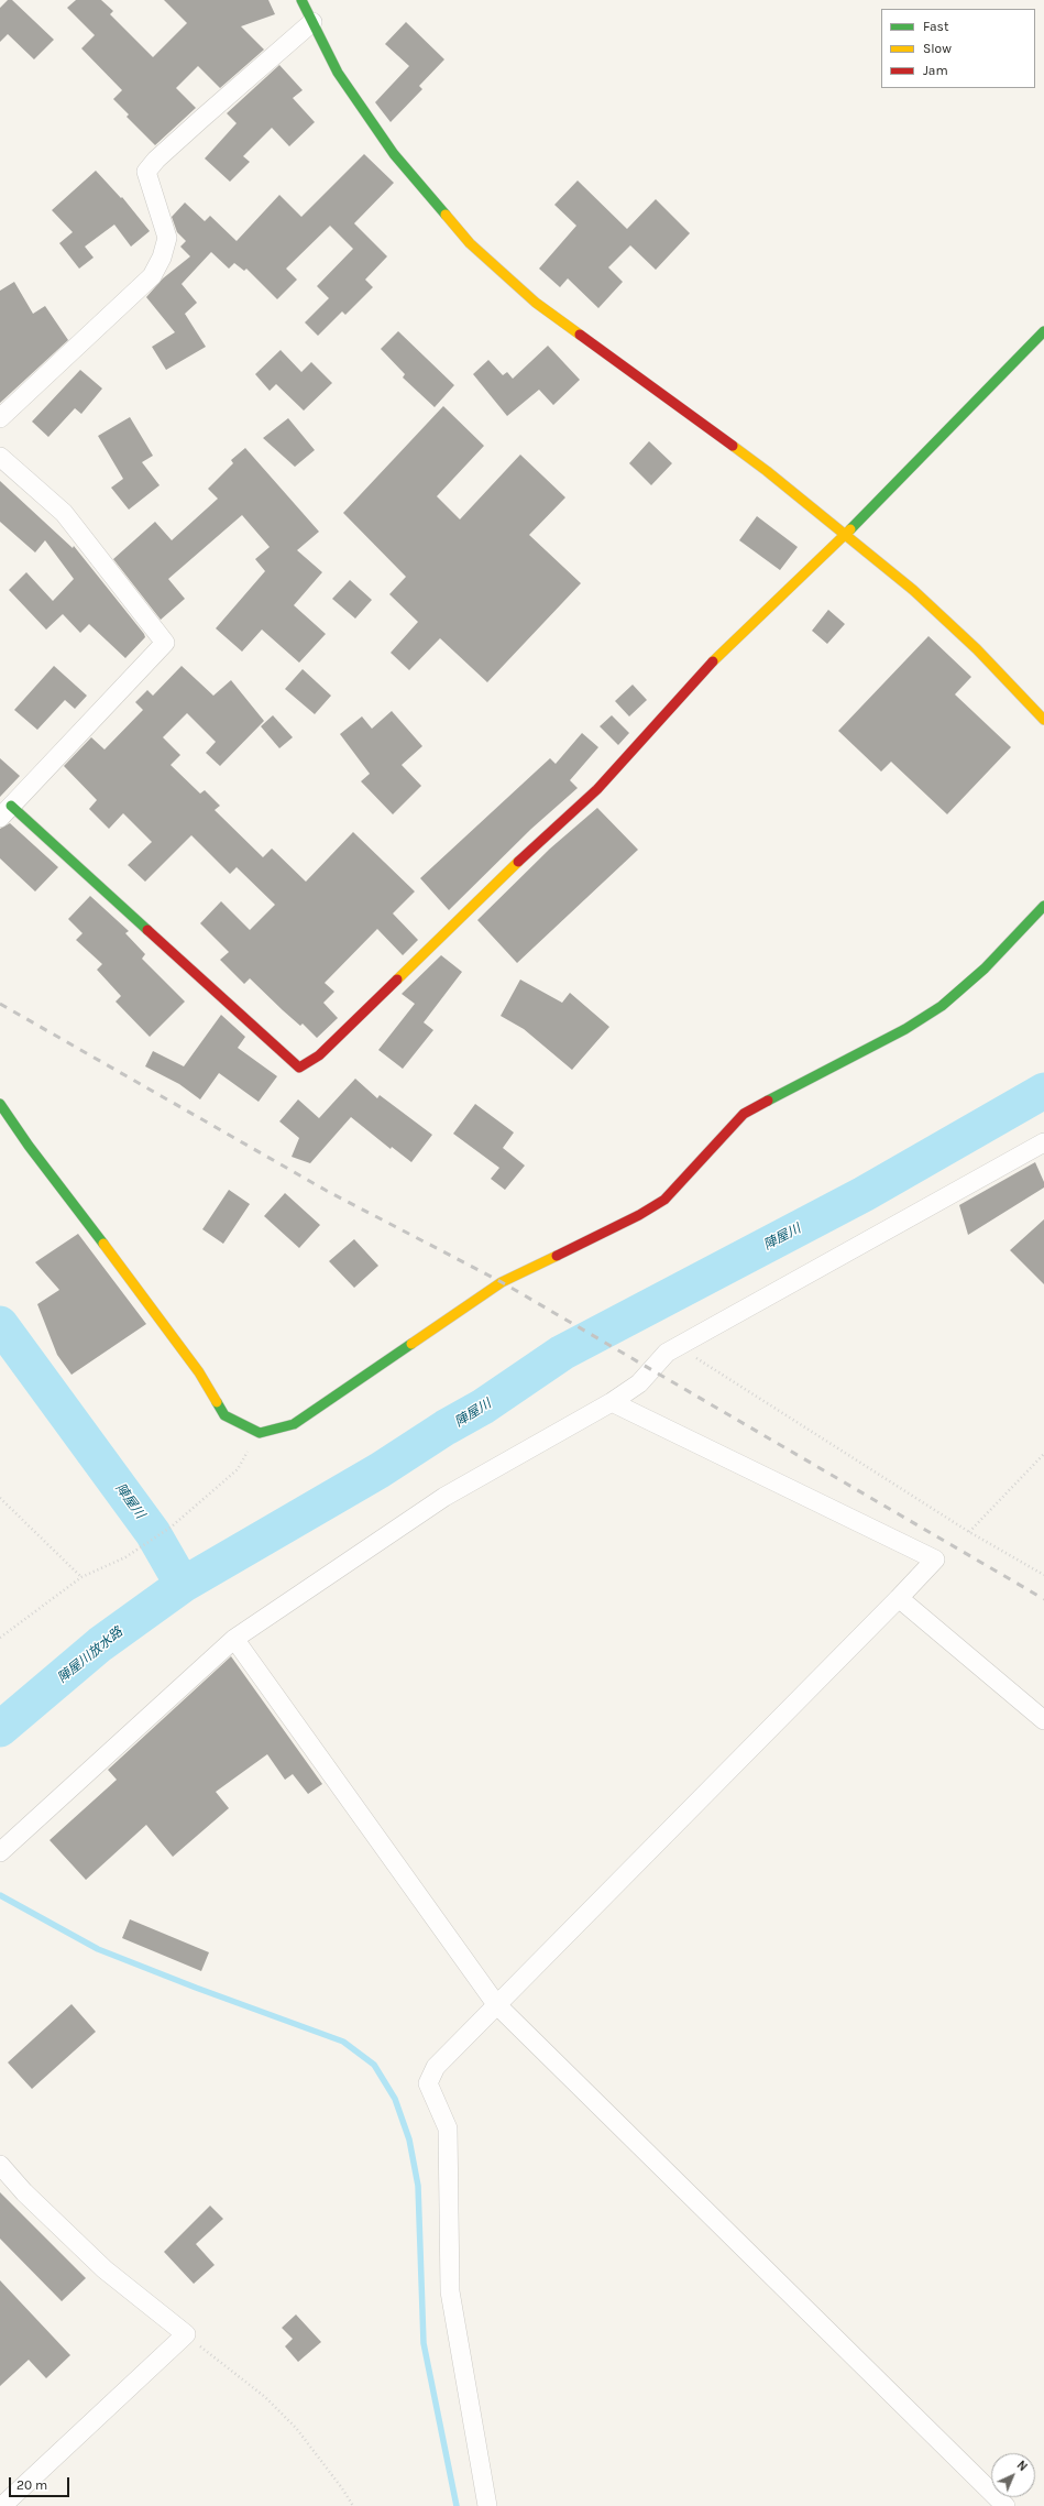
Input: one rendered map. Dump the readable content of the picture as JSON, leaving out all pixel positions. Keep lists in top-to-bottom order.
{
  "water": ["陣屋川", "陣屋川放水路"],
  "legend": ["Fast", "Slow", "Jam"],
  "scale_bar": "20 m",
  "north": "top right"
}
